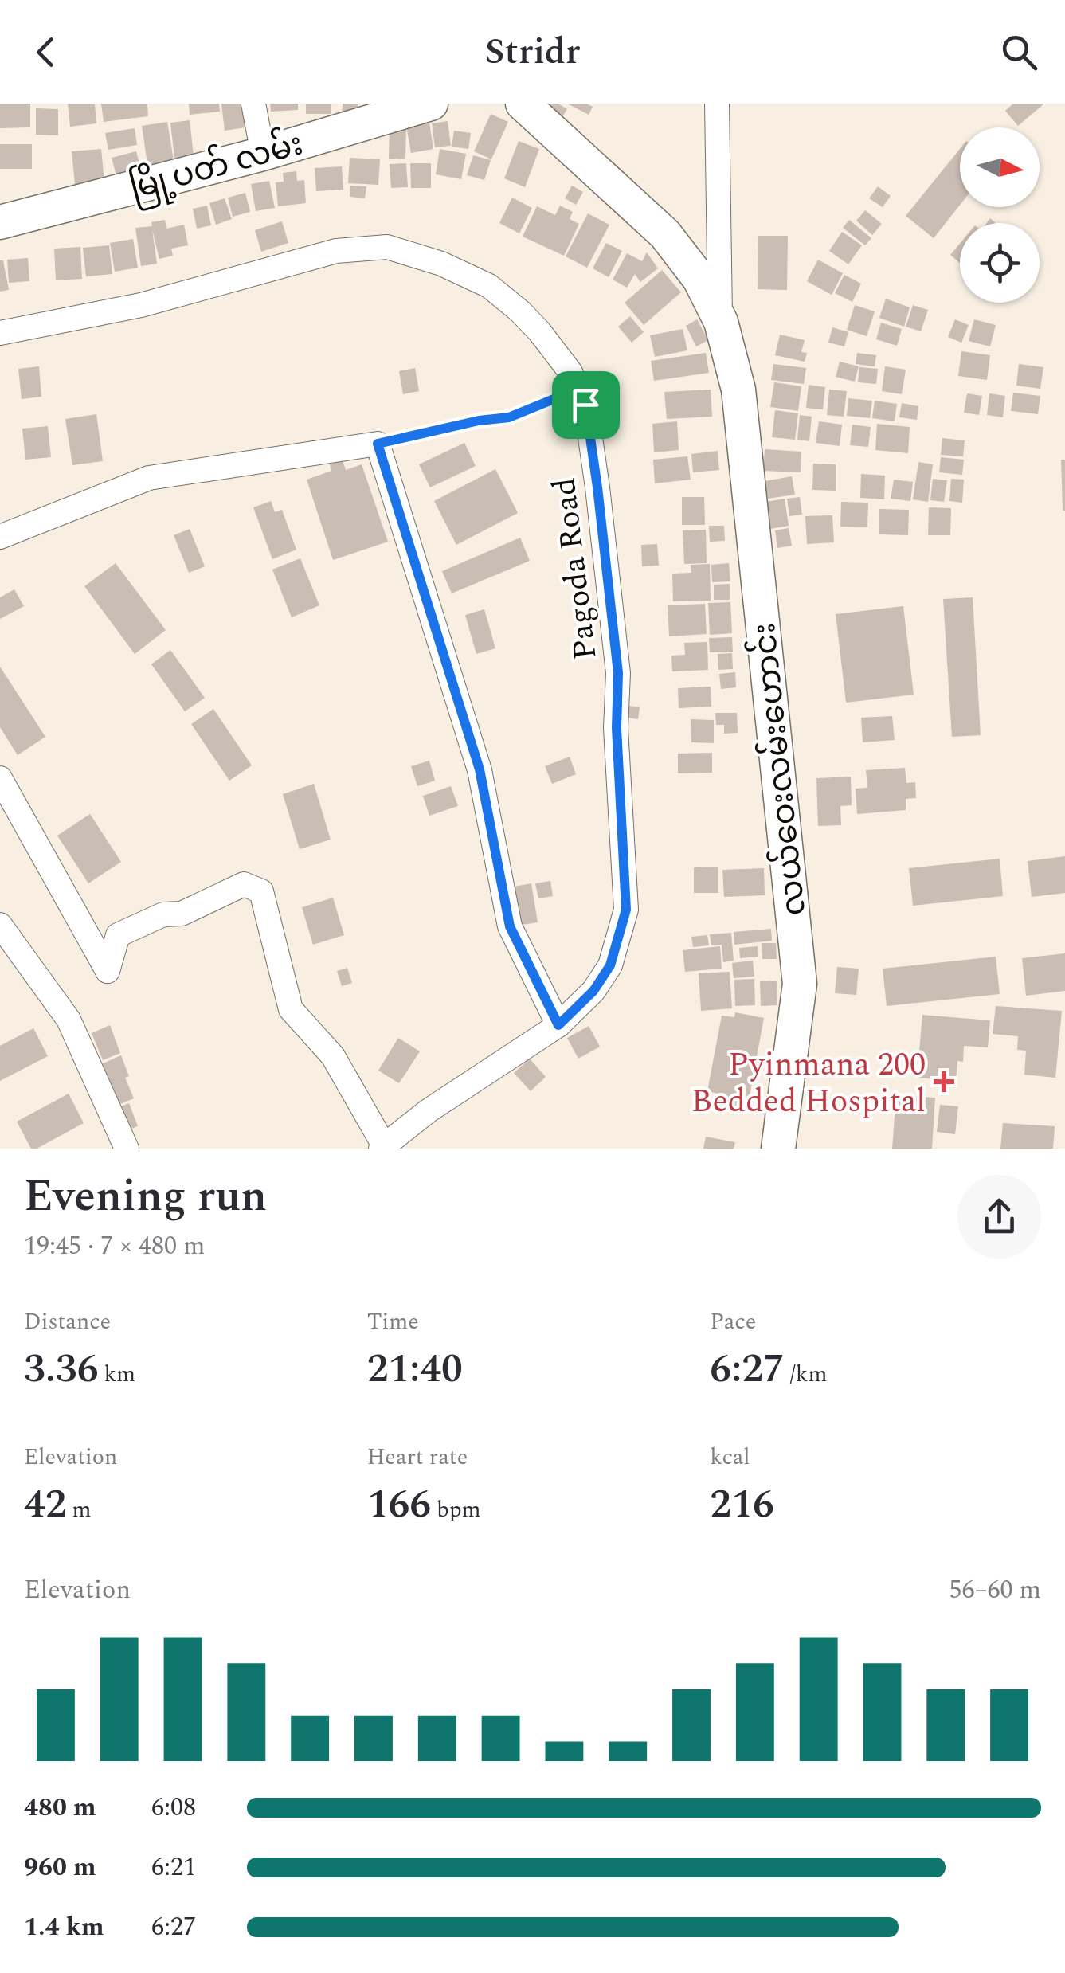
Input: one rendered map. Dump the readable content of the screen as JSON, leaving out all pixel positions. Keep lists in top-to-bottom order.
{
  "streets": {
    "street": ["မြို့ပတ် လမ်း", "Pagoda Road", "လယ်ဝေးလမ်းဟောင်း"]
  },
  "places": {
    "health": ["Pyinmana 200 Bedded Hospital"]
  },
  "north": "right",
  "page": {
    "header": "Stridr",
    "heading": ["Evening run", "19:45 · 7 × 480 m"],
    "stats": [
      ["Distance", "3.36 km"],
      ["Time", "21:40"],
      ["Pace", "6:27 /km"],
      ["Elevation", "42 m"],
      ["Heart rate", "166 bpm"],
      ["kcal", "216"]
    ],
    "chart": ["Elevation", "56–60 m"],
    "list": [
      {
        "name": "480 m",
        "note": "6:08"
      },
      {
        "name": "960 m",
        "note": "6:21"
      },
      {
        "name": "1.4 km",
        "note": "6:27"
      }
    ]
  }
}
